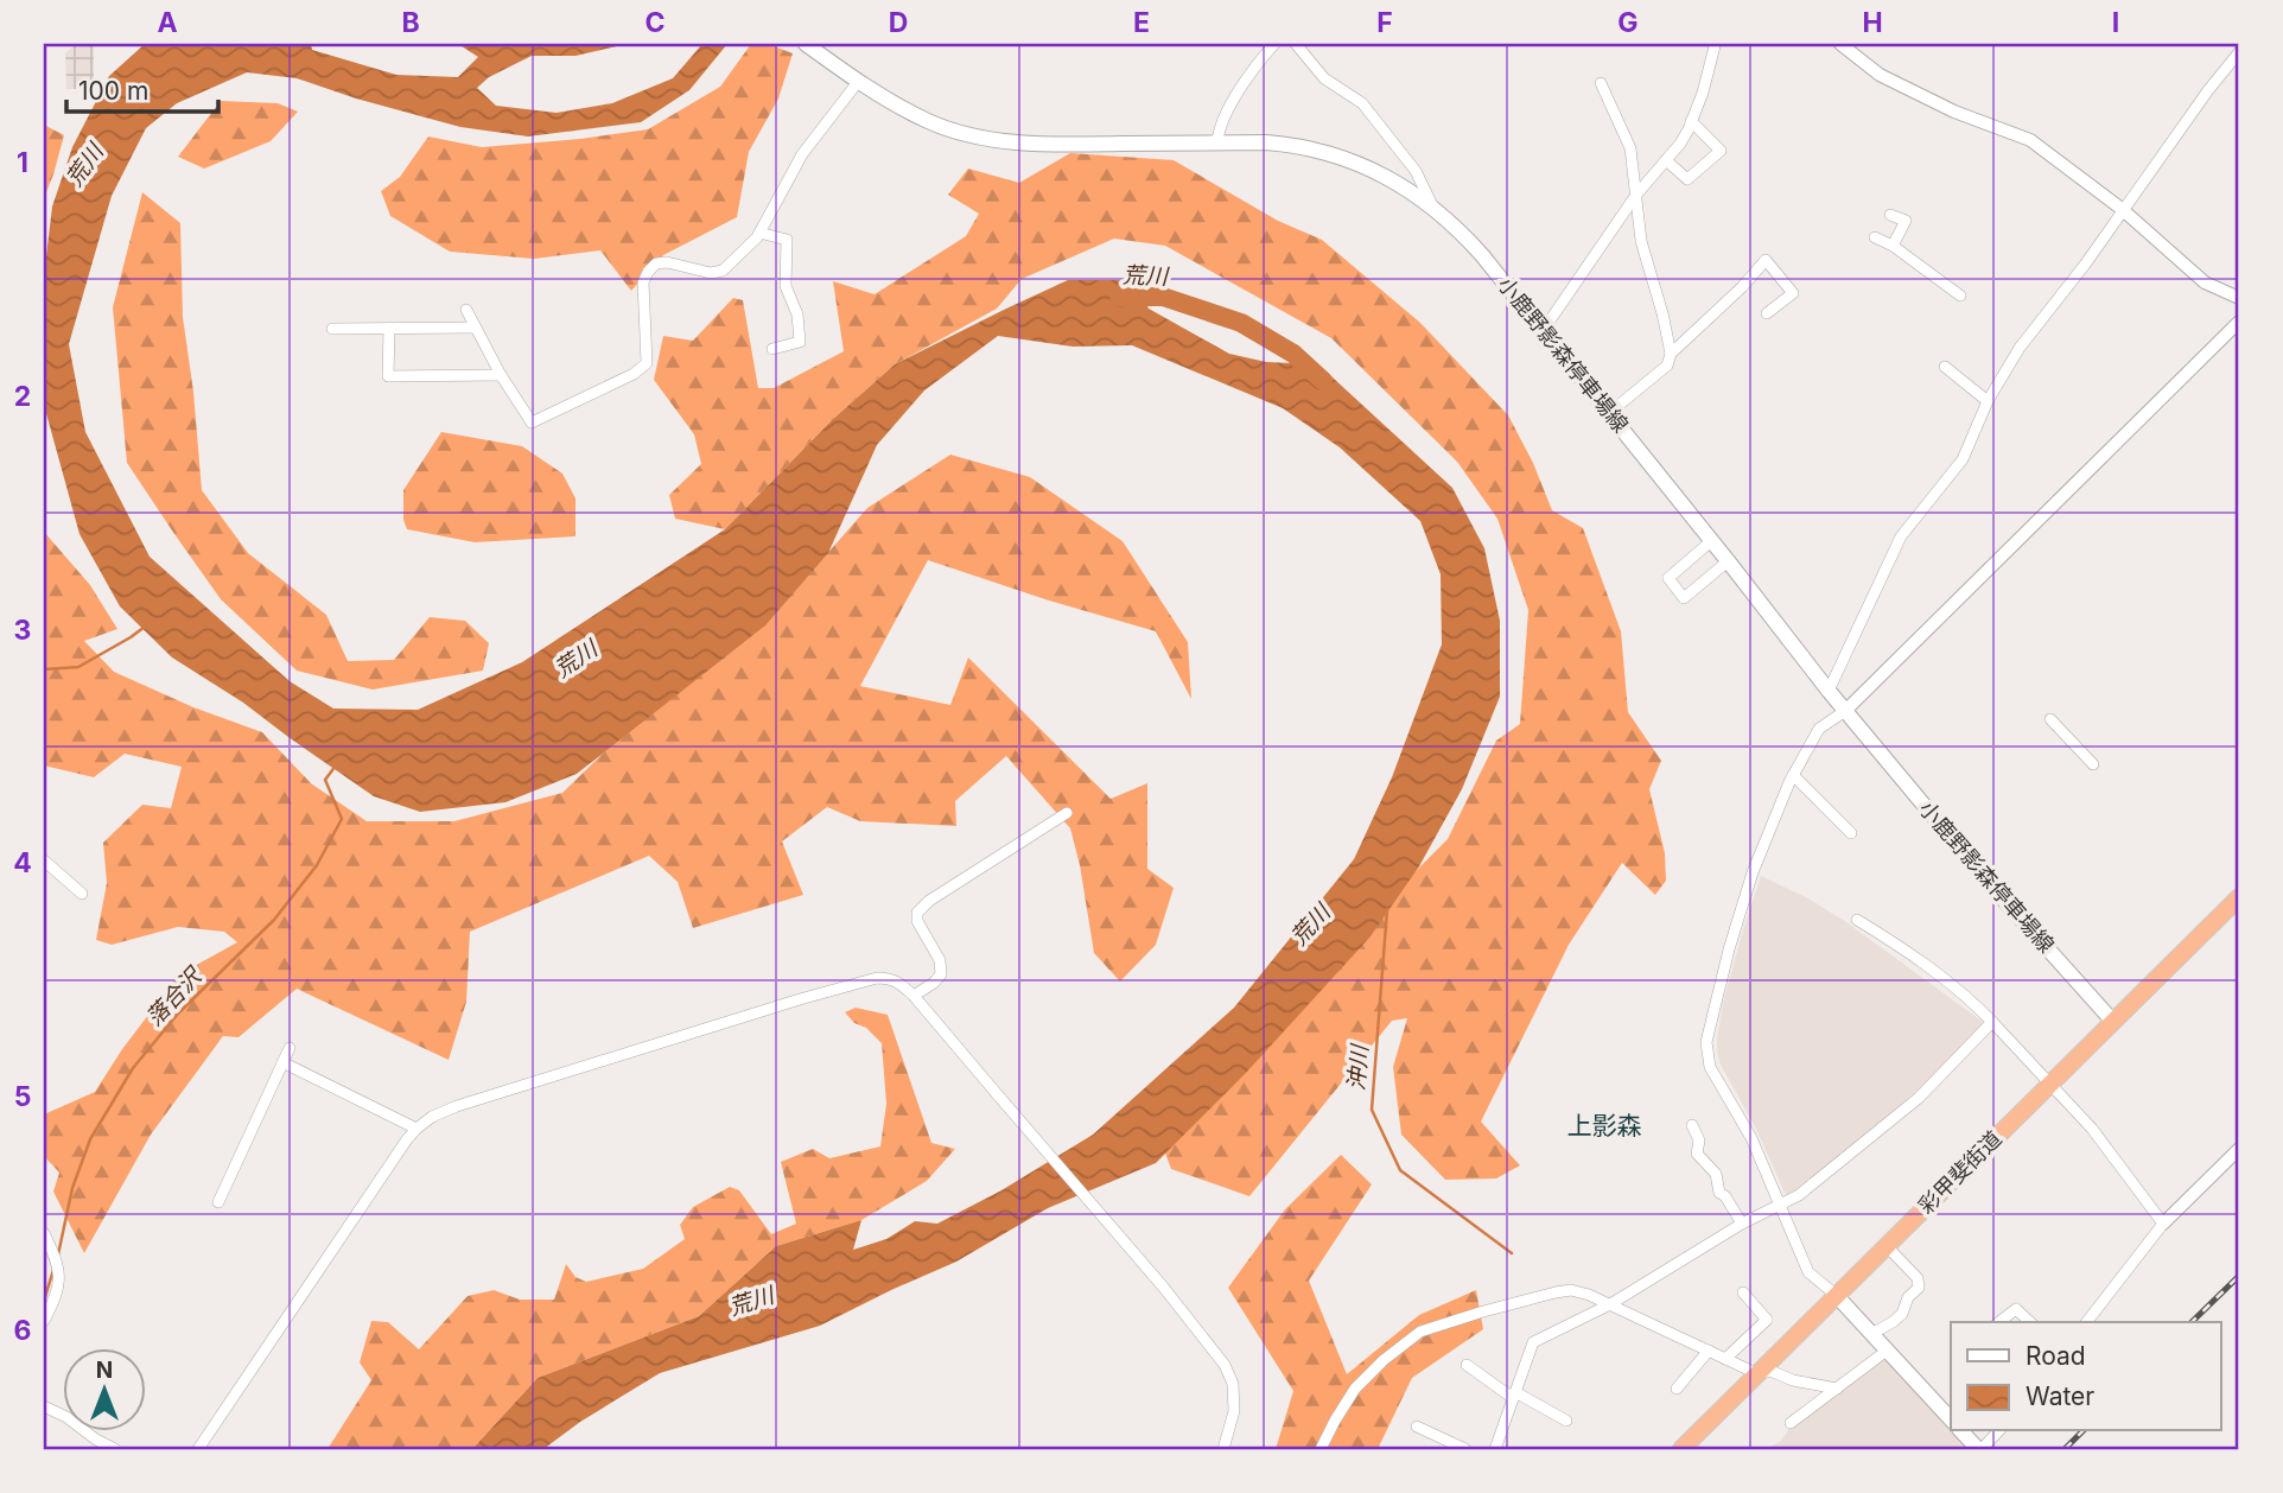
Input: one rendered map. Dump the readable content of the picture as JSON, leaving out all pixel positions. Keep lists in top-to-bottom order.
{
  "streets": {
    "highway": ["彩甲斐街道"],
    "main road": ["小鹿野影森停車場線"]
  },
  "crossings": [
    ["小鹿野影森停車場線", "彩甲斐街道"]
  ],
  "districts": ["上影森"],
  "water": ["荒川", "落合沢", "沖川"],
  "legend": ["Road", "Water"],
  "scale_bar": "100 m",
  "north": "top",
  "grid": {
    "columns": [
      "A",
      "B",
      "C",
      "D",
      "E",
      "F",
      "G",
      "H",
      "I"
    ],
    "rows": [
      "1",
      "2",
      "3",
      "4",
      "5",
      "6"
    ]
  }
}
